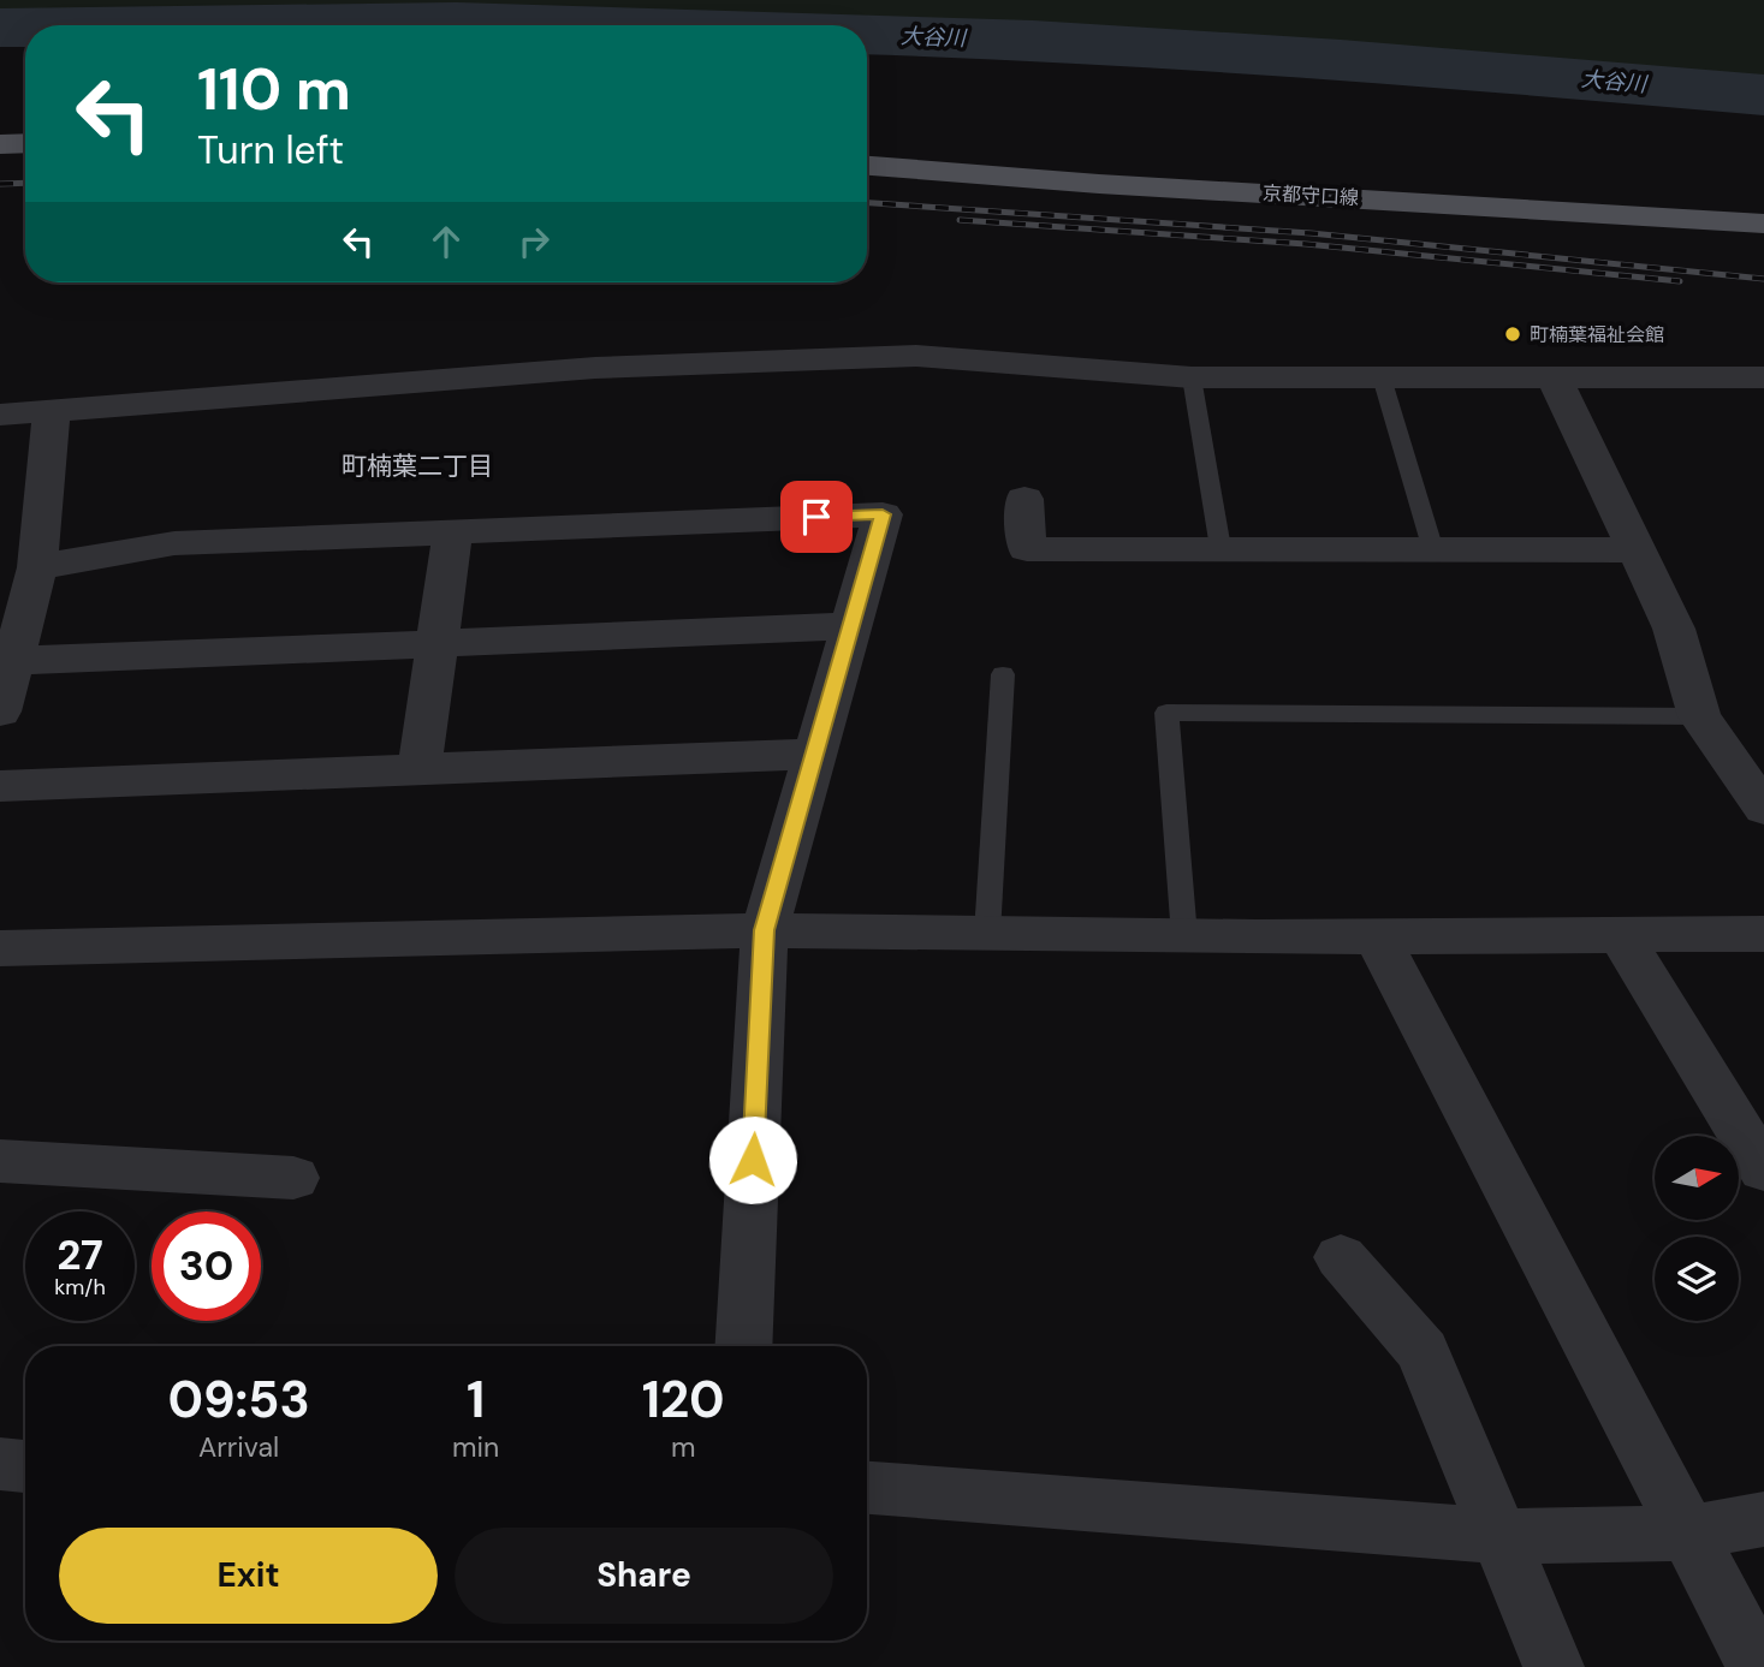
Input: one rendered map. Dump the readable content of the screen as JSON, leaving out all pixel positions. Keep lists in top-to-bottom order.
{
  "streets": {
    "main road": ["京都守口線"]
  },
  "districts": ["町楠葉二丁目"],
  "water": ["大谷川"],
  "places": ["町楠葉福祉会館"],
  "north": "right",
  "page": {
    "turn": ["110 m", "Turn left"],
    "speed": "27 km/h",
    "limit": "30",
    "eta": [
      "09:53",
      "Arrival",
      "1",
      "min",
      "120",
      "m"
    ],
    "buttons": ["Exit", "Share"]
  }
}
